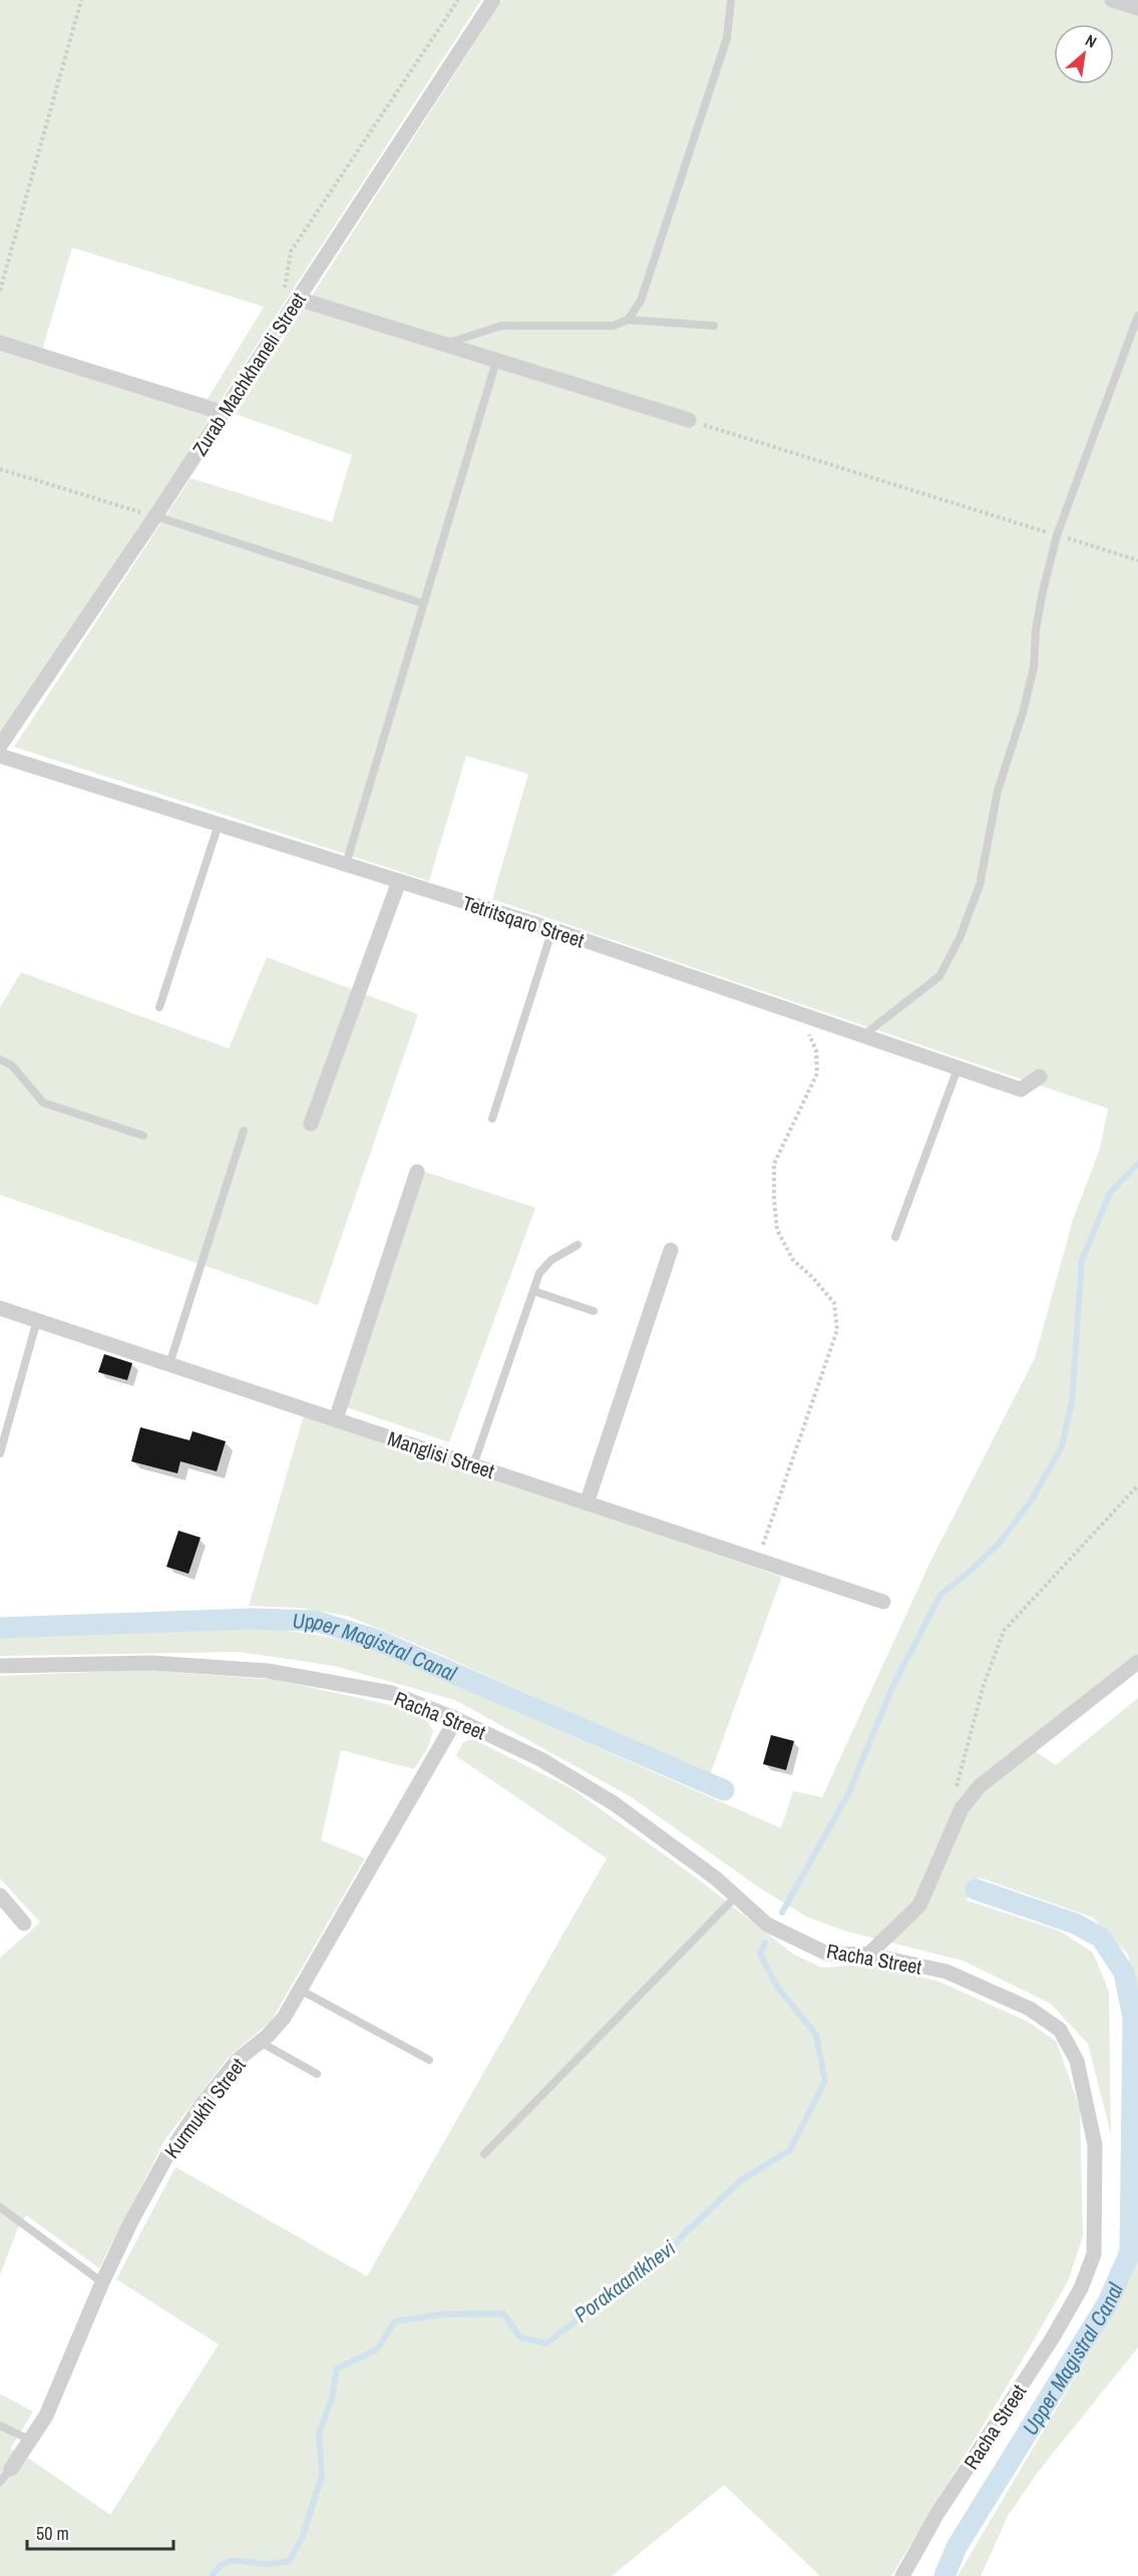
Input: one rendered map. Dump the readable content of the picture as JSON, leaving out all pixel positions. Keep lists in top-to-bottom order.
{
  "streets": {
    "street": [
      "Zurab Machkhaneli Street",
      "Tetritsqaro Street",
      "Manglisi Street",
      "Racha Street",
      "Kurmukhi Street"
    ]
  },
  "crossings": [
    ["Racha Street", "Kurmukhi Street"]
  ],
  "water": ["Upper Magistral Canal", "Porakaantkhevi"],
  "scale_bar": "50 m",
  "north": "top right"
}
